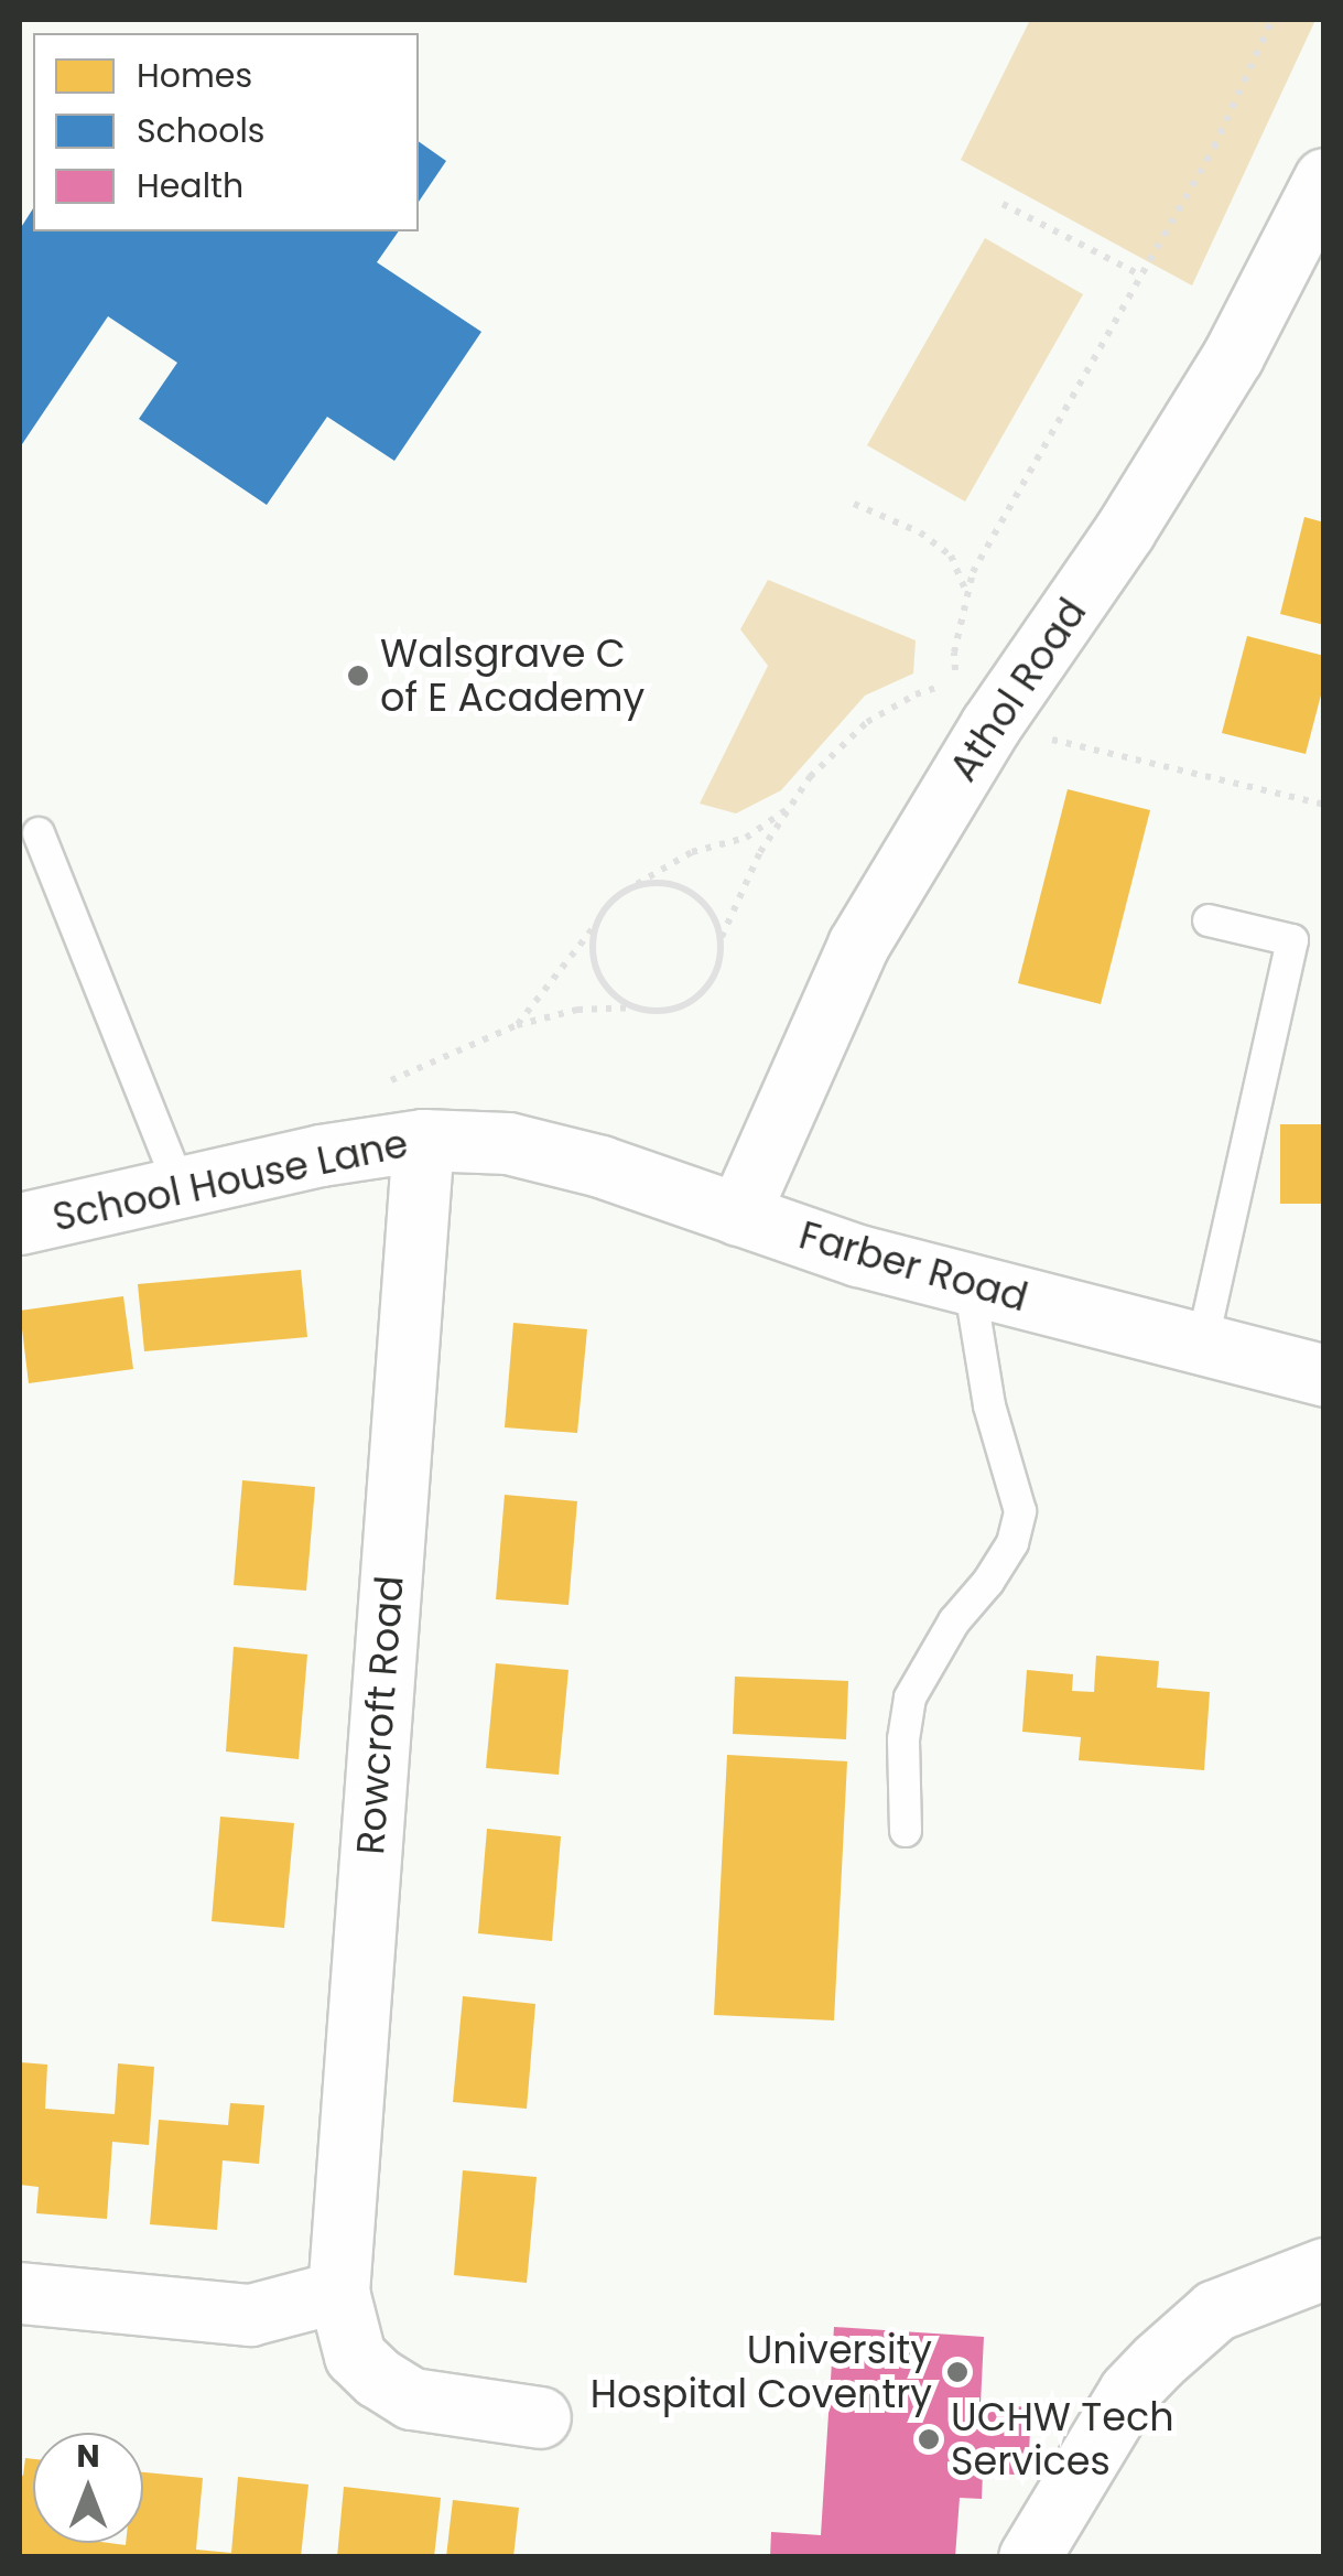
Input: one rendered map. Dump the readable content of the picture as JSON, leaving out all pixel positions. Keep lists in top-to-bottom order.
{
  "streets": {
    "street": [
      "Athol Road",
      "School House Lane",
      "Farber Road",
      "Rowcroft Road"
    ]
  },
  "crossings": [
    ["Athol Road", "Farber Road"],
    ["School House Lane", "Farber Road"],
    ["School House Lane", "Rowcroft Road"]
  ],
  "places": ["Walsgrave C of E Academy", "University Hospital Coventry", "UCHW Tech Services"],
  "legend": ["Homes", "Schools", "Health"],
  "north": "top"
}
